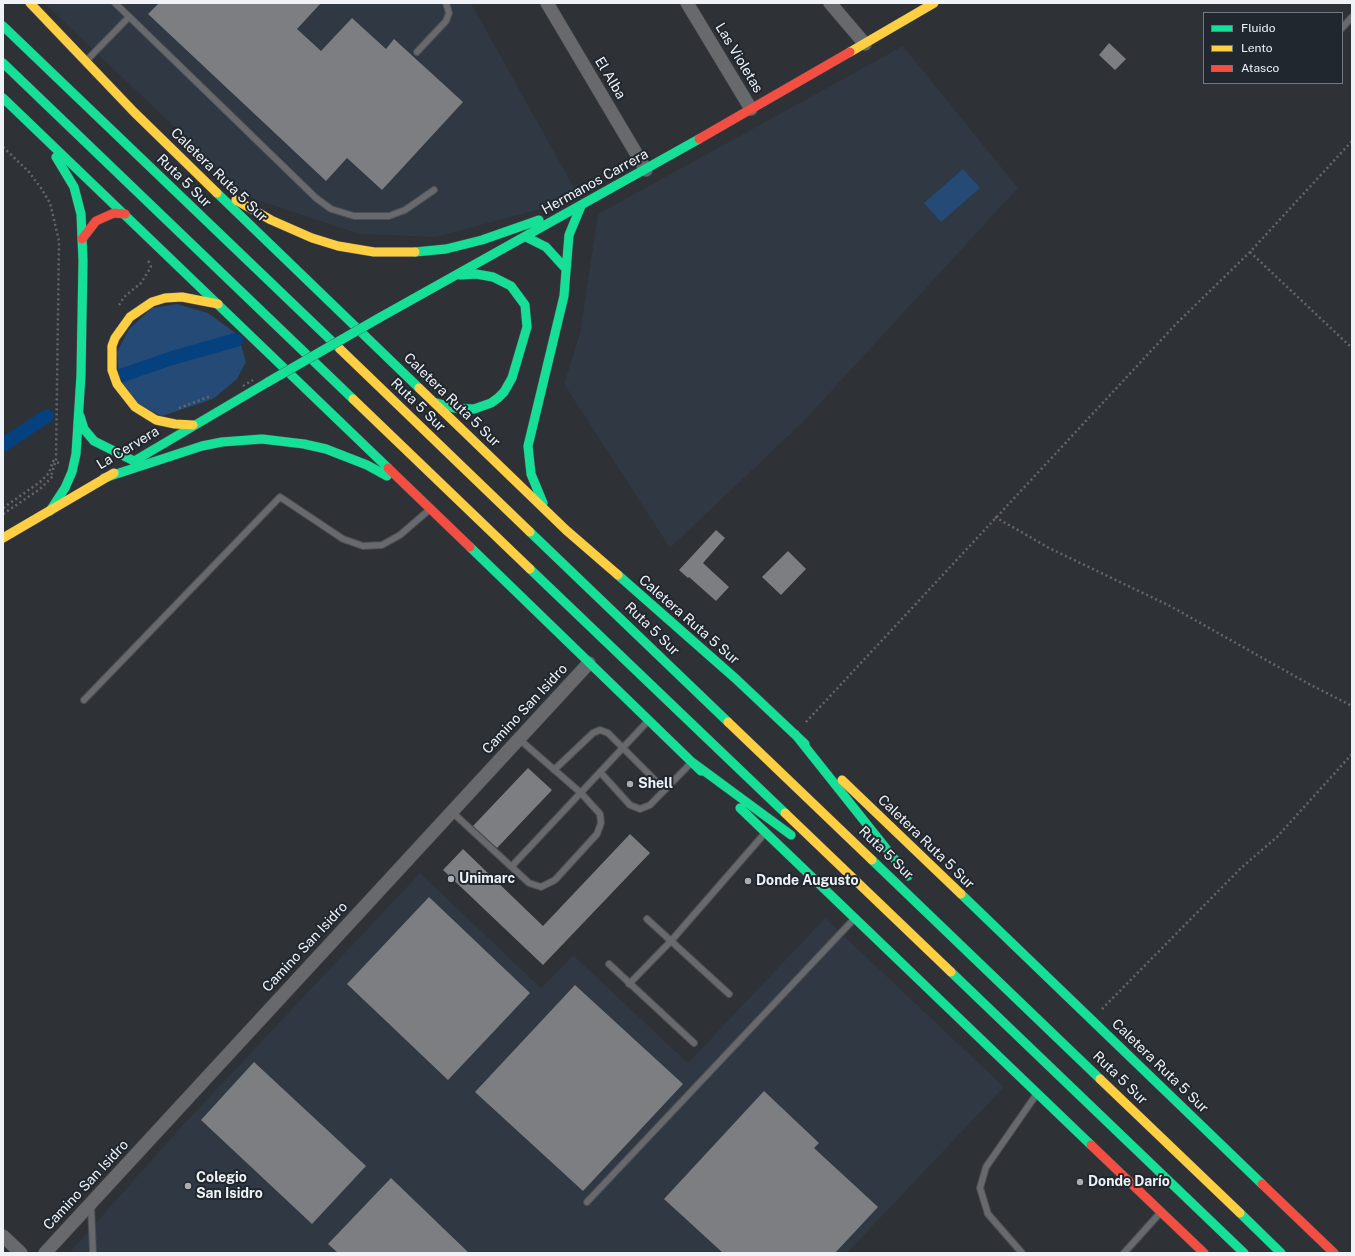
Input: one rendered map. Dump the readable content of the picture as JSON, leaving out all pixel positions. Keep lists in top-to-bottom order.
{
  "streets": {
    "main road": [
      "Caletera Ruta 5 Sur",
      "Ruta 5 Sur",
      "Hermanos Carrera",
      "La Cervera"
    ],
    "street": ["Las Violetas", "El Alba", "Camino San Isidro"]
  },
  "crossings": [
    ["Las Violetas", "Hermanos Carrera"],
    ["El Alba", "Hermanos Carrera"],
    ["Hermanos Carrera", "La Cervera"]
  ],
  "places": [
    "Shell",
    "Unimarc",
    "Donde Augusto",
    "Donde Darío",
    "Colegio San Isidro"
  ],
  "legend": ["Fluido", "Lento", "Atasco"]
}
